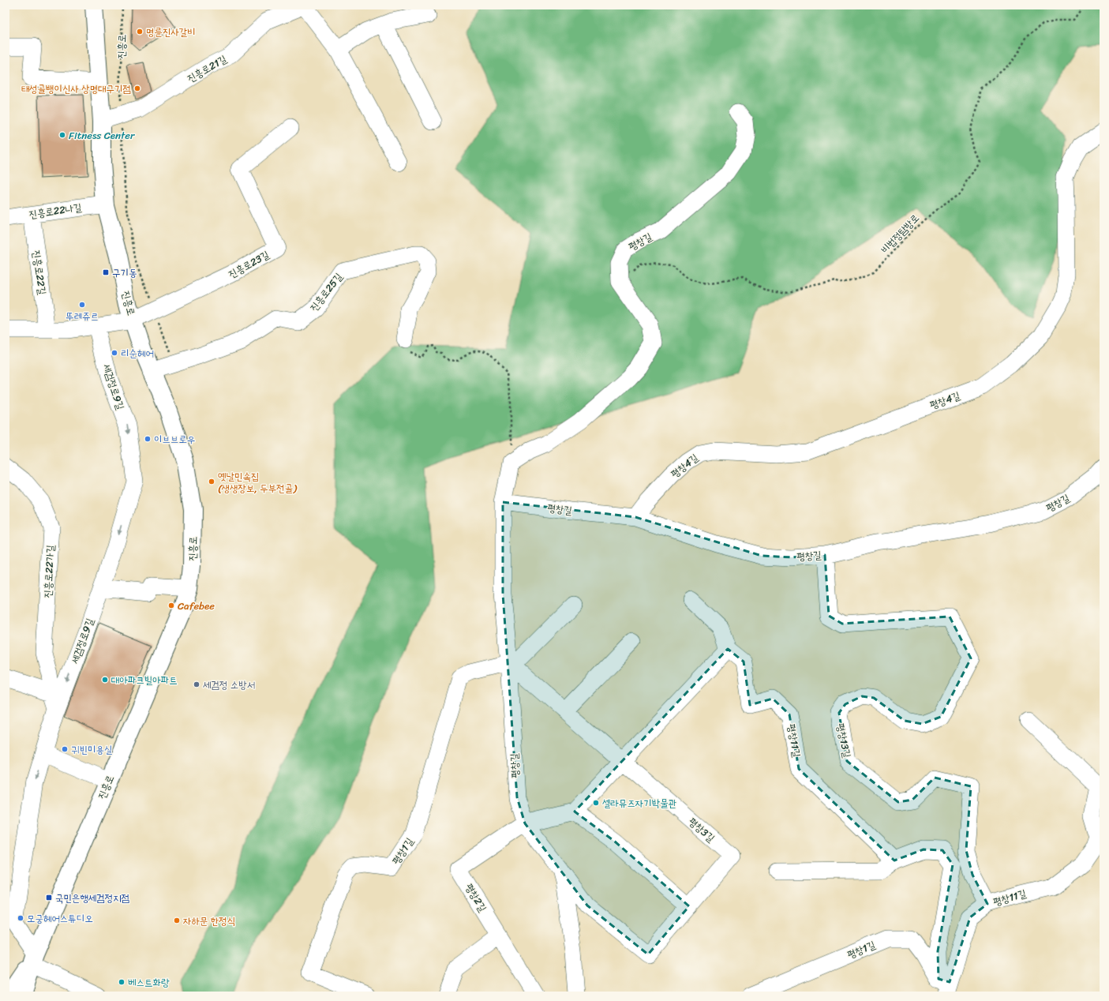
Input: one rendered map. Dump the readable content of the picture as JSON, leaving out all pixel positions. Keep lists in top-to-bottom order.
{
  "streets": {
    "main road": ["진흥로"],
    "street": [
      "진흥로21길",
      "진흥로22나길",
      "평창길",
      "진흥로23길",
      "진흥로22길",
      "진흥로25길",
      "세검정로9길",
      "평창4길",
      "진흥로22가길",
      "평창11길",
      "평창13길",
      "평창3길",
      "평창1길",
      "평창2길"
    ],
    "path": ["비법정탐방로"]
  },
  "crossings": [
    ["진흥로", "진흥로21길"],
    ["진흥로", "진흥로22나길"],
    ["진흥로", "진흥로23길"],
    ["진흥로", "진흥로25길"],
    ["진흥로", "세검정로9길"],
    ["진흥로22나길", "진흥로22길"],
    ["평창길", "평창4길"],
    ["평창길", "평창13길"],
    ["평창길", "평창3길"],
    ["평창길", "평창1길"],
    ["평창길", "평창2길"],
    ["세검정로9길", "진흥로22가길"],
    ["평창11길", "평창13길"],
    ["평창11길", "평창1길"],
    ["평창3길", "평창1길"]
  ],
  "one_way": ["세검정로9길"],
  "places": {
    "other": [
      "명륜진사갈비",
      "태성골뱅이신사 상명대구기점",
      "Fitness Center",
      "뚜레쥬르",
      "리순헤어",
      "이브브로우",
      "옛날민속집 (생생장보, 두부전골)",
      "Cafebee",
      "대아파크빌아파트",
      "세검정 소방서",
      "귀빈미용실",
      "셀라뮤즈자기박물관",
      "모궁헤어스튜디오",
      "자하문 한정식",
      "베스트화랑"
    ],
    "transit": ["구기동", "국민은행세검정지점"]
  }
}
